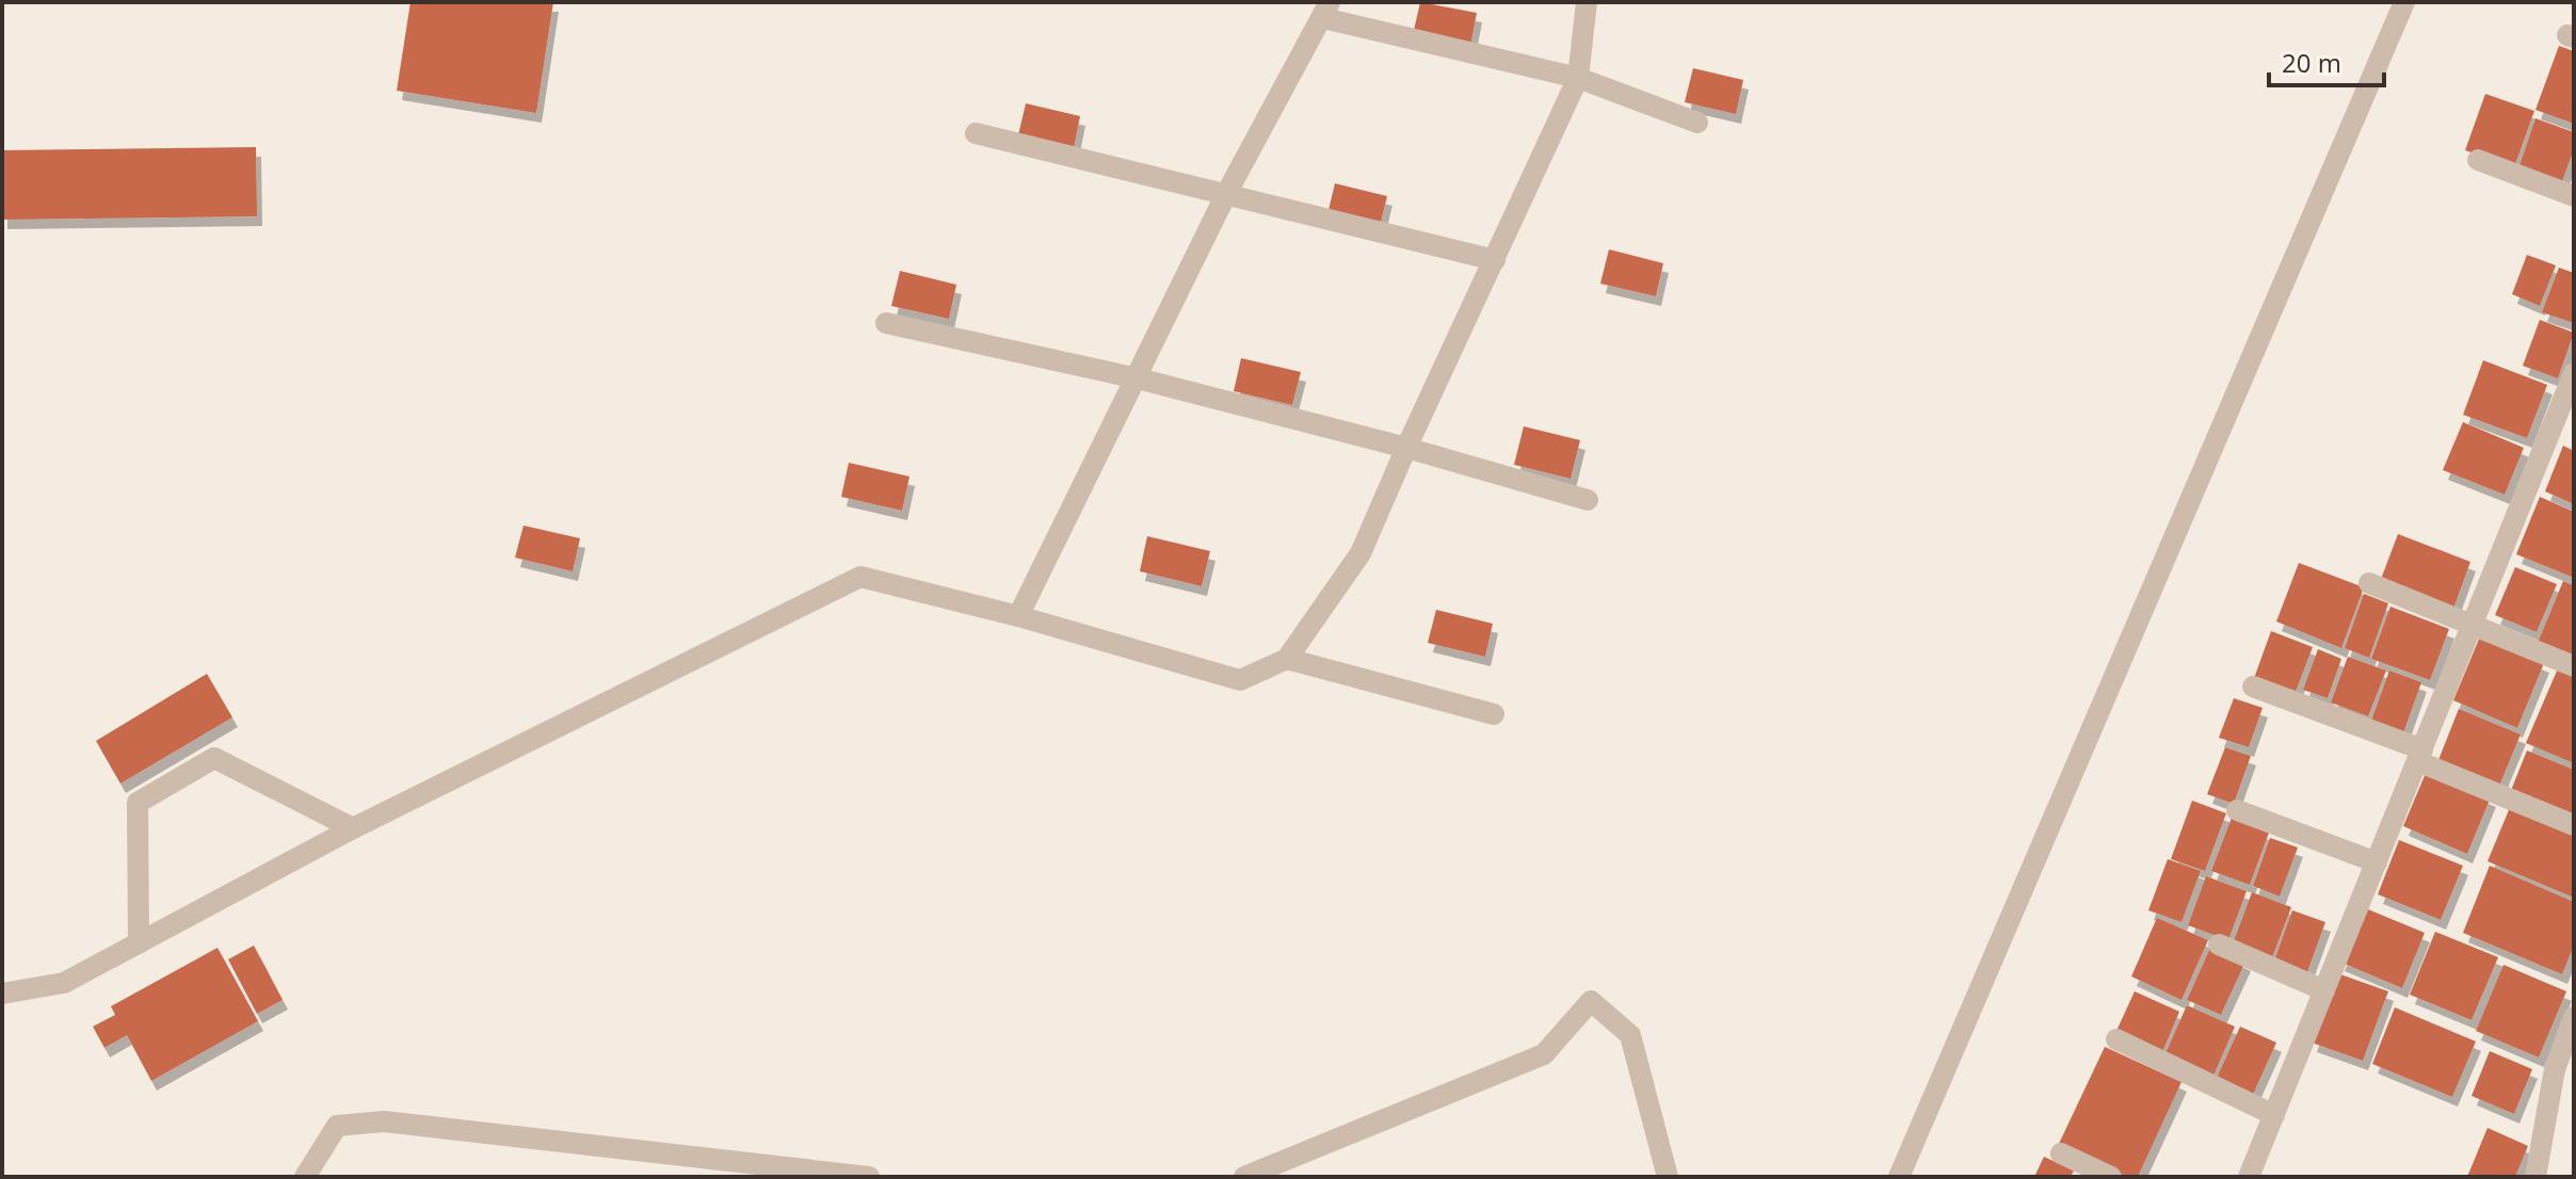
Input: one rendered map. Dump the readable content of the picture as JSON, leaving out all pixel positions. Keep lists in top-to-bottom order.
{
  "scale_bar": "20 m"
}
